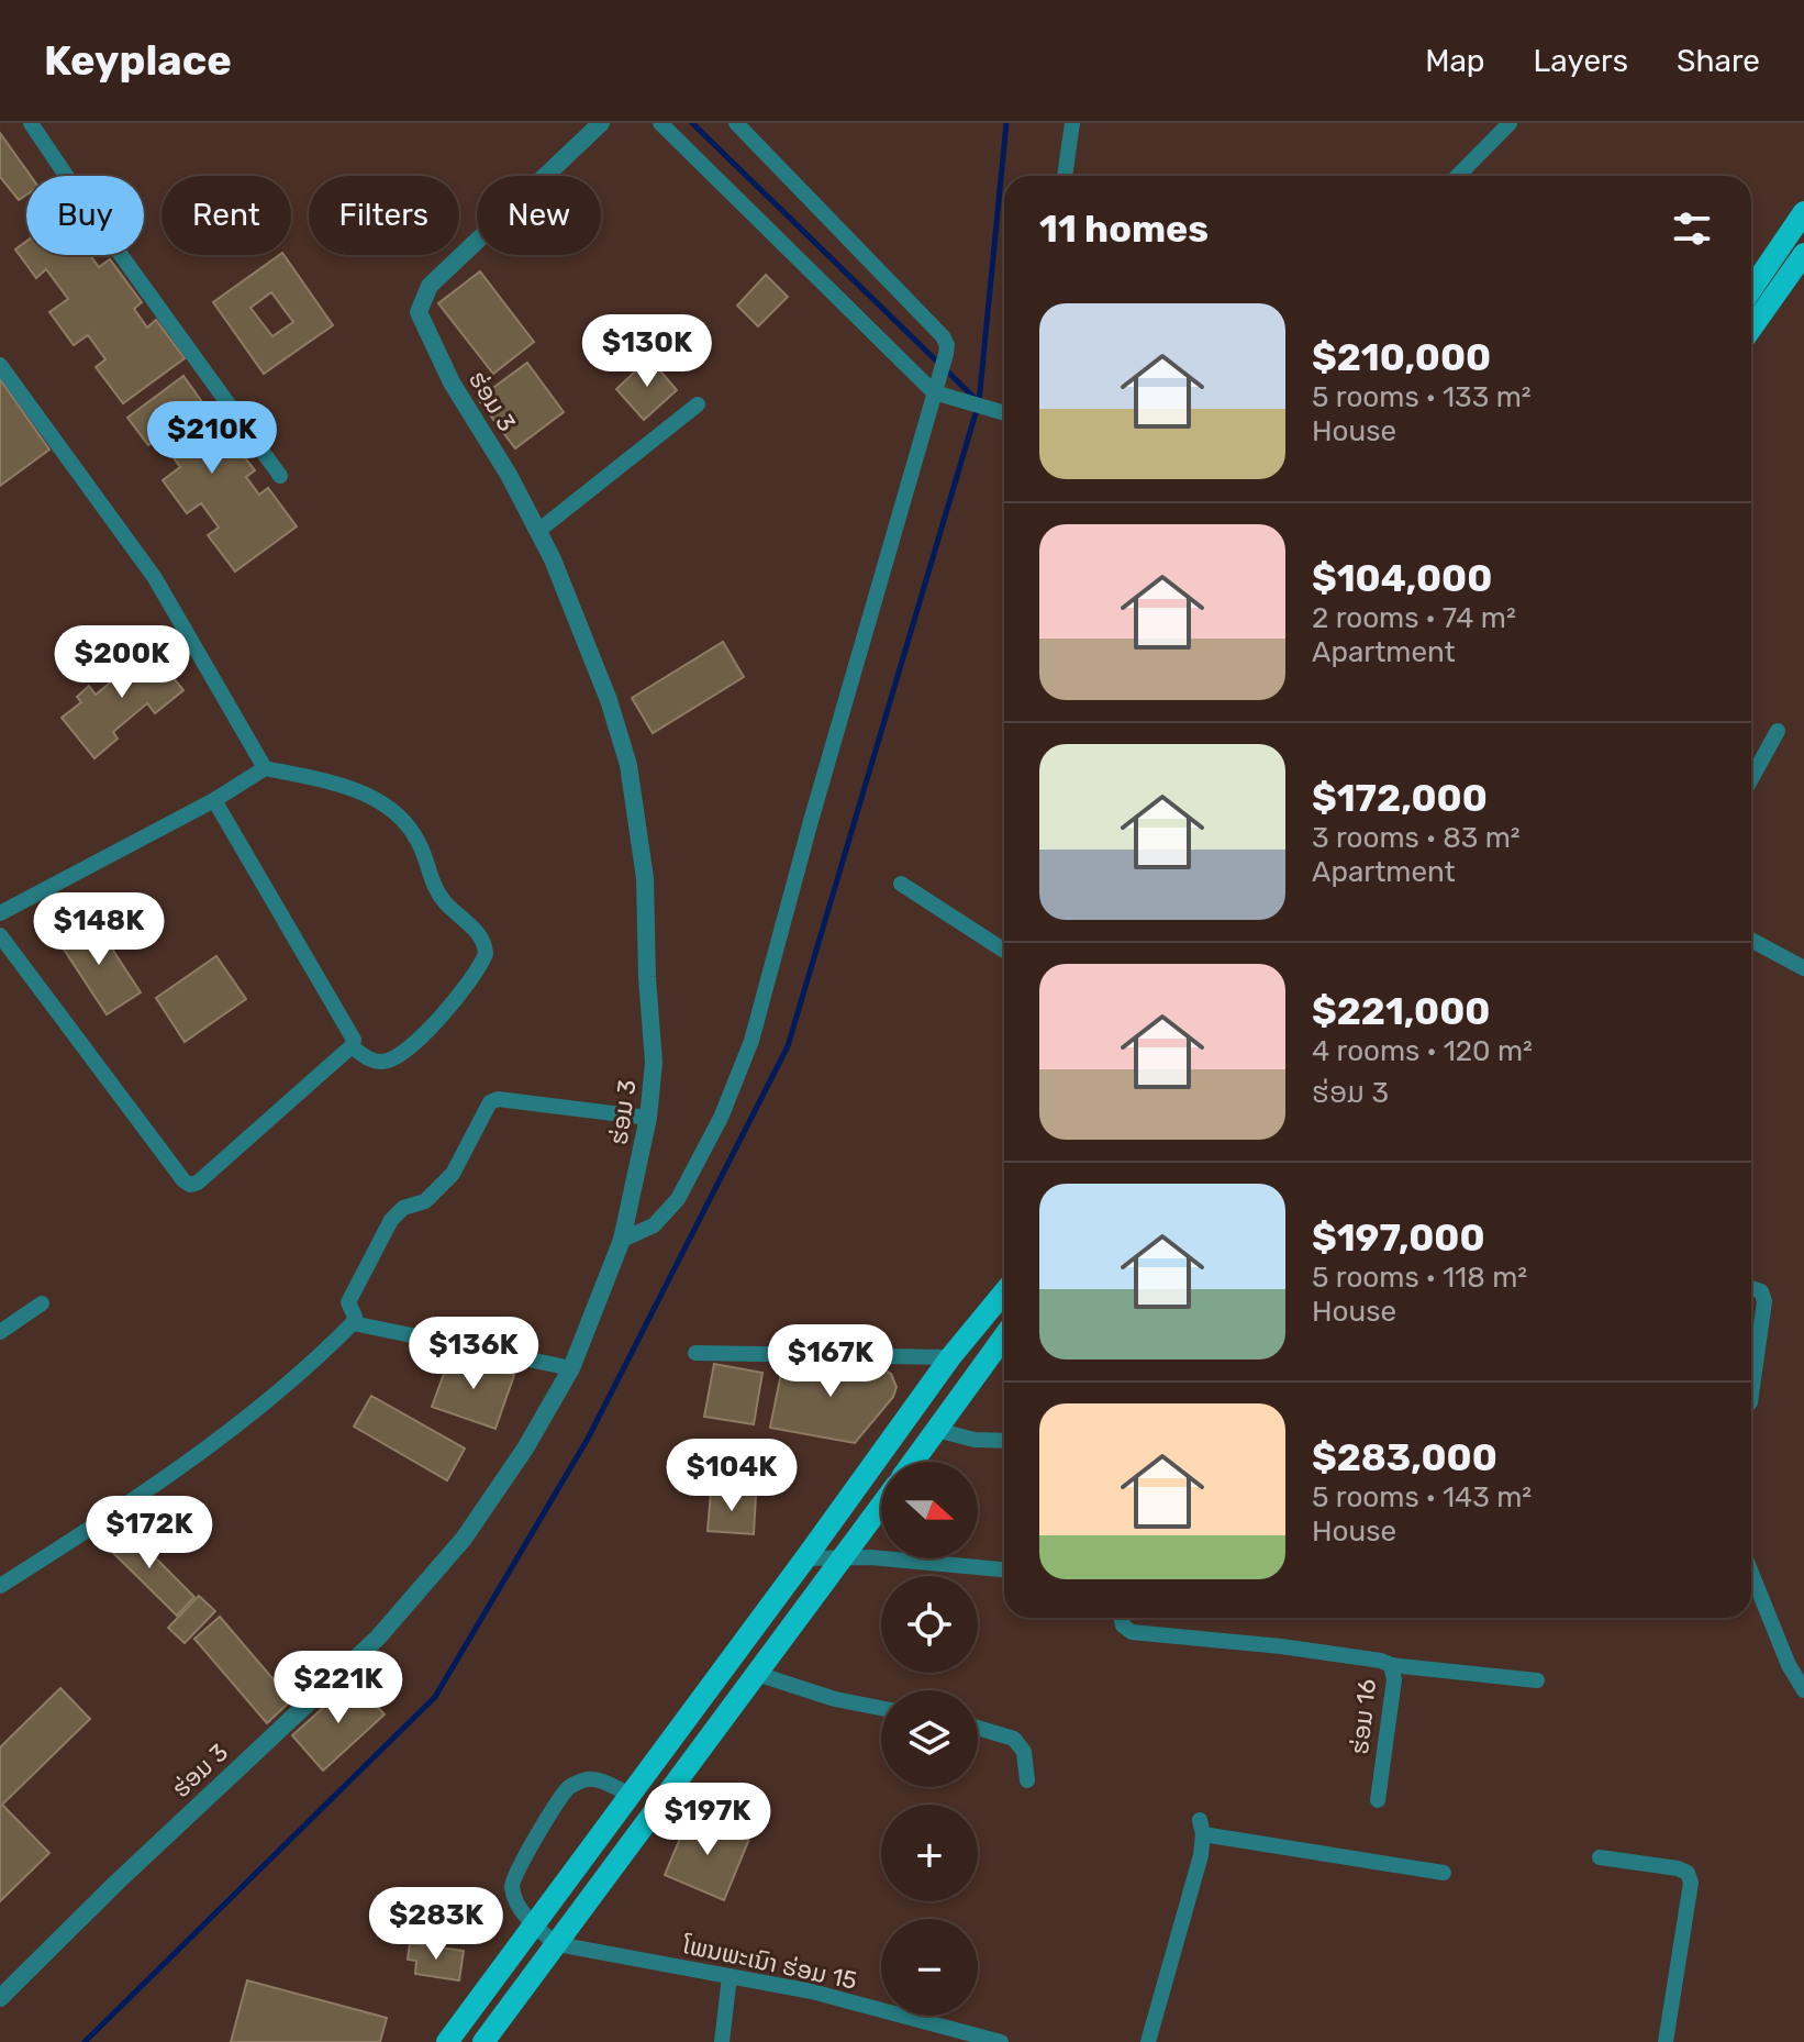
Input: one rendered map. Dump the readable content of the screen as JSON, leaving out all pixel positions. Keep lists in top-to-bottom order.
{
  "streets": {
    "street": ["ຮ່ອມ 3", "ຮ່ອມ 16", "ໂພນພະເນົາ ຮ່ອມ 15"]
  },
  "north": "right",
  "page": {
    "header": "Keyplace",
    "nav": ["Map", "Layers", "Share"],
    "chip": [
      "Buy",
      "Rent",
      "Filters",
      "New"
    ],
    "heading": "11 homes",
    "list": [
      {
        "name": "$210,000",
        "note": "5 rooms · 133 m² · House"
      },
      {
        "name": "$104,000",
        "note": "2 rooms · 74 m² · Apartment"
      },
      {
        "name": "$172,000",
        "note": "3 rooms · 83 m² · Apartment"
      },
      {
        "name": "$221,000",
        "note": "4 rooms · 120 m² · ຮ່ອມ 3"
      },
      {
        "name": "$197,000",
        "note": "5 rooms · 118 m² · House"
      },
      {
        "name": "$283,000",
        "note": "5 rooms · 143 m² · House"
      }
    ],
    "price": [
      "$130K",
      "$210K",
      "$200K",
      "$148K",
      "$136K",
      "$167K",
      "$104K",
      "$172K",
      "$221K",
      "$197K",
      "$283K"
    ],
    "map_buttons": ["+", "−"]
  }
}
